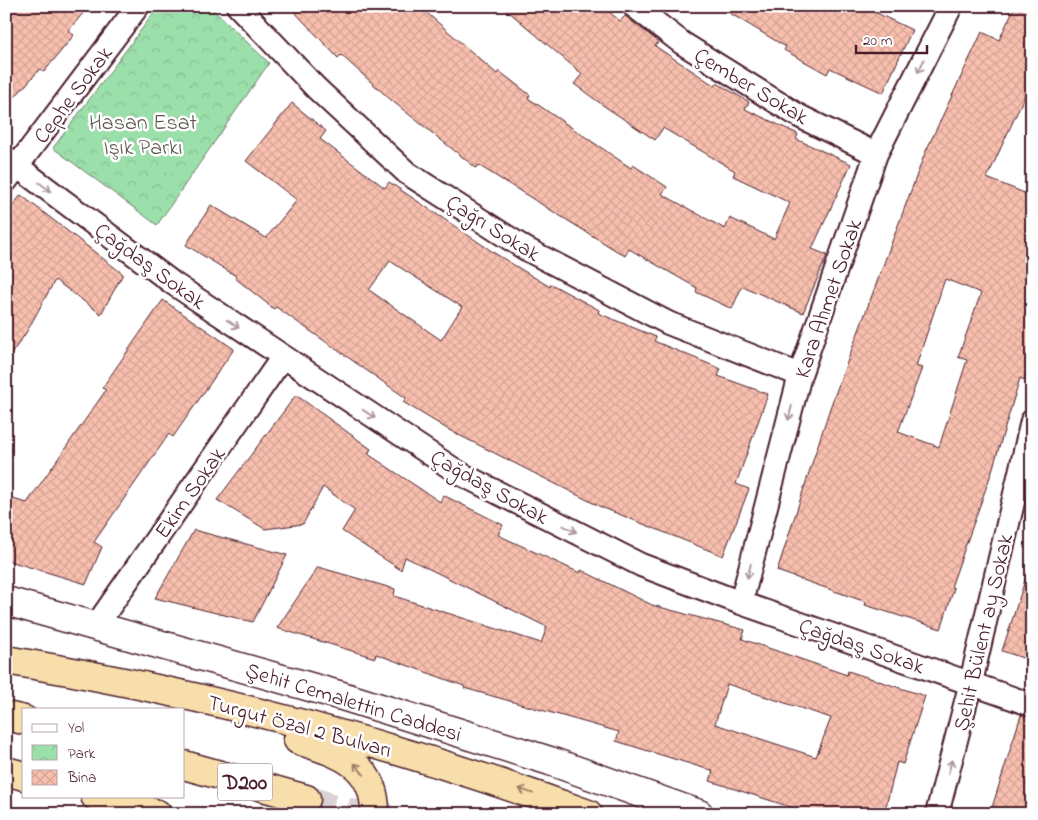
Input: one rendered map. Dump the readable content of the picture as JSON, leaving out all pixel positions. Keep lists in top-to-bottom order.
{
  "streets": {
    "highway": ["Turgut Özal 2 Bulvarı", "D200"],
    "street": [
      "Çember Sokak",
      "Cephe Sokak",
      "Çağrı Sokak",
      "Çağdaş Sokak",
      "Kara Ahmet Sokak",
      "Ekim Sokak",
      "Şehit Bülent ay Sokak",
      "Şehit Cemalettin Caddesi"
    ]
  },
  "crossings": [
    ["Çember Sokak", "Kara Ahmet Sokak"],
    ["Cephe Sokak", "Çağdaş Sokak"],
    ["Çağrı Sokak", "Kara Ahmet Sokak"],
    ["Çağdaş Sokak", "Kara Ahmet Sokak"],
    ["Çağdaş Sokak", "Ekim Sokak"],
    ["Çağdaş Sokak", "Şehit Bülent ay Sokak"],
    ["Ekim Sokak", "Şehit Cemalettin Caddesi"]
  ],
  "one_way": ["Çağdaş Sokak", "Kara Ahmet Sokak"],
  "parks": ["Hasan Esat Işık Parkı"],
  "legend": ["Yol", "Park", "Bina"],
  "scale_bar": "20 m"
}
